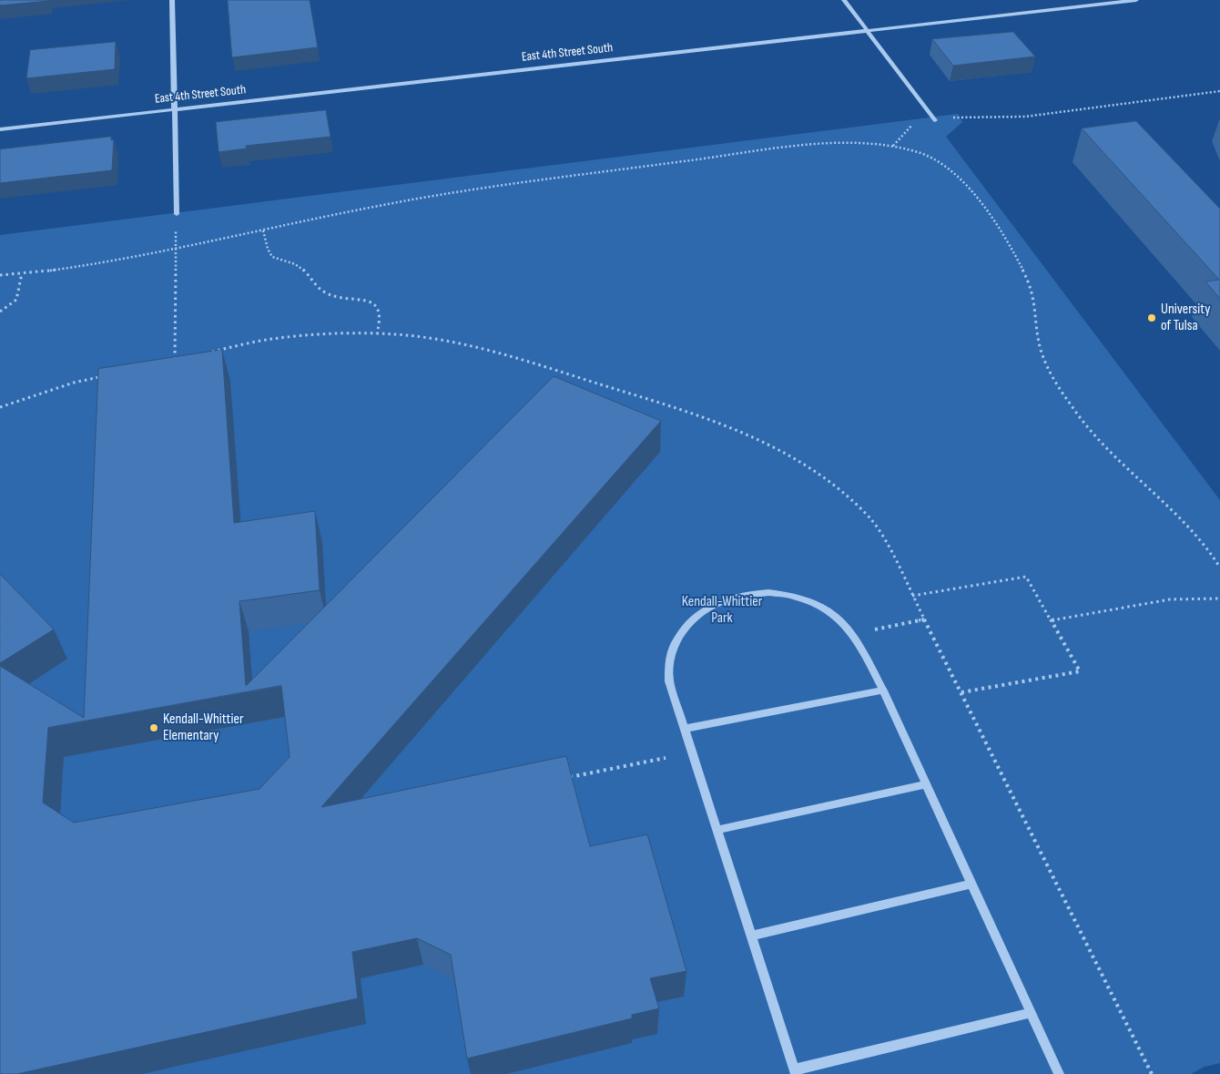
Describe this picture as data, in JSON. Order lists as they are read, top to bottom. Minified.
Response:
{"streets":{"street":["East 4th Street South"]},"parks":["Kendall-Whittier Park"],"places":["University of Tulsa","Kendall-Whittier Elementary"]}
